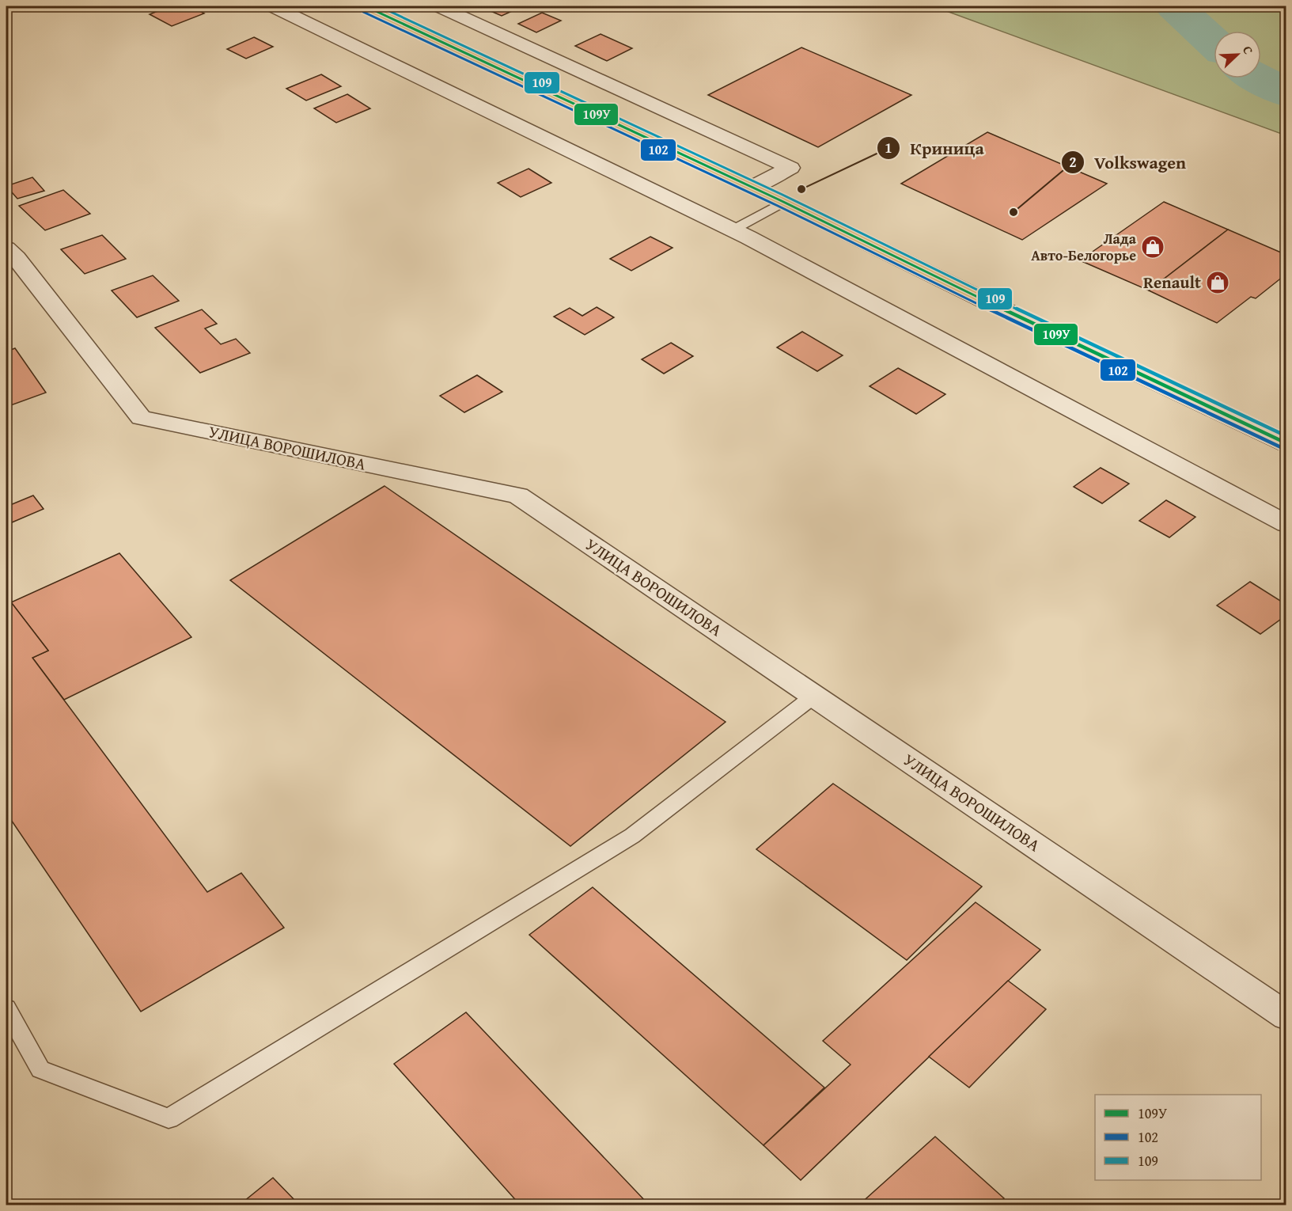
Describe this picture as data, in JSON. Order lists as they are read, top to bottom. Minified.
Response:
{"streets":{"street":["УЛИЦА ВОРОШИЛОВА"]},"places":{"other":["Криница","Volkswagen"],"shop":["Лада Авто-Белогорье","Renault"]},"lines":["transit line 109У","transit line 109","transit line 102"],"legend":["109У","102","109"],"north":"top right"}
